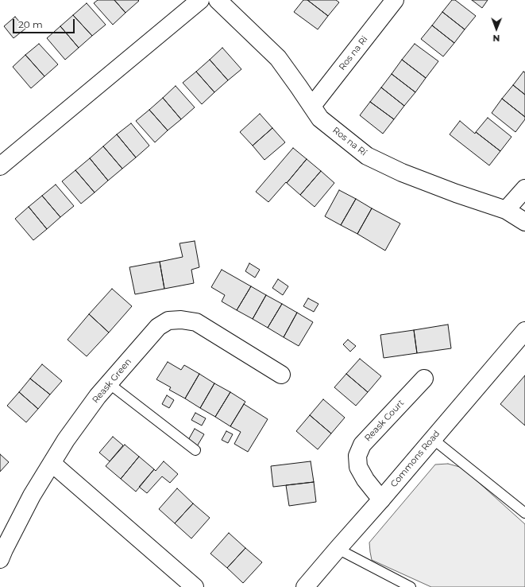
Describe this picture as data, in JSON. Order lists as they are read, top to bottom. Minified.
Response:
{"streets":{"street":["Ros na Ri","Ros na Rí","Reask Green","Reask Court","Commons Road"]},"crossings":[["Ros na Ri","Ros na Rí"],["Reask Court","Commons Road"]],"scale_bar":"20 m","north":"bottom"}
